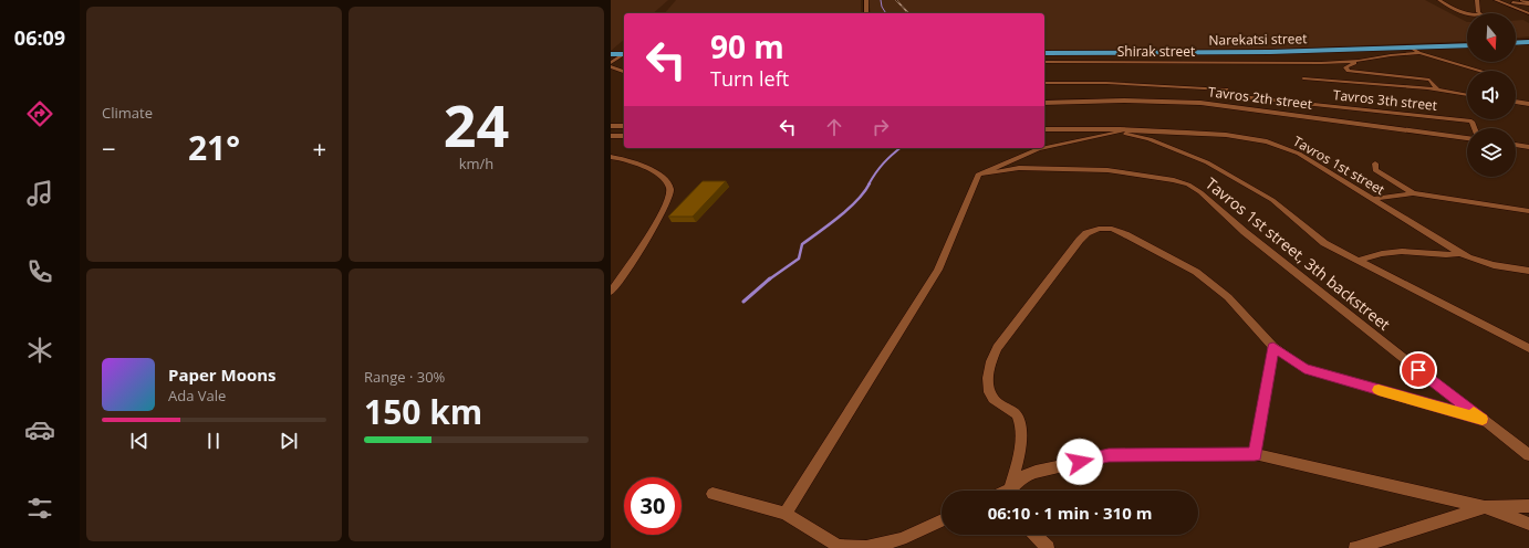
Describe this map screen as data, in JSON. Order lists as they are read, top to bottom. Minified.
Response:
{"streets":{"highway":["Narekatsi street"],"street":["Shirak street","Tavros 2th street","Tavros 3th street","Tavros 1st street","Tavros 1st street, 3th backstreet"]},"north":"bottom","page":{"tabs":"06:09","tile":["Climate",["24","km/h"],["Range · 30%","150 km"]],"turn":["90 m","Turn left"],"heat":["−","21°","+"],"song":["Paper Moons","Ada Vale"],"limit":"30","trip":"06:10 · 1 min · 310 m"}}
